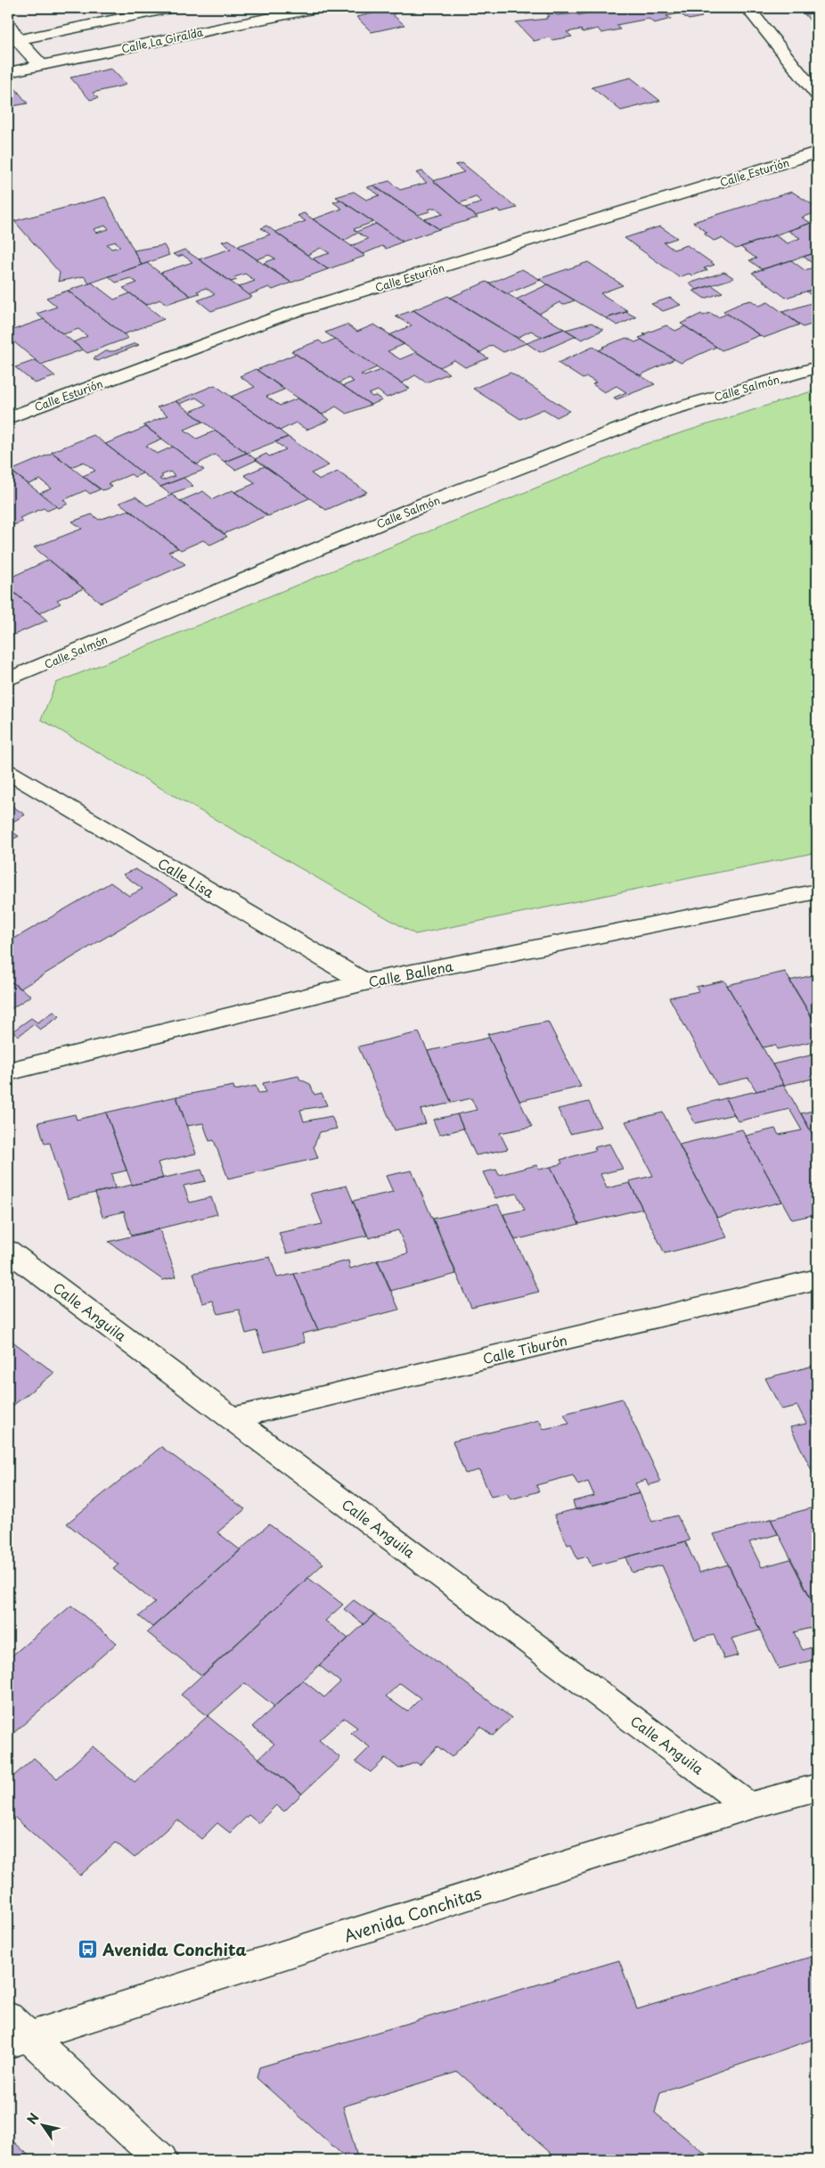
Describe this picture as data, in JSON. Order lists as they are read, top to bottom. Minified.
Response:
{"streets":{"street":["Calle La Giralda","Calle Esturión","Calle Salmón","Calle Lisa","Calle Ballena","Calle Anguila","Calle Tiburón","Avenida Conchitas"]},"crossings":[["Calle Lisa","Calle Ballena"],["Calle Anguila","Calle Tiburón"],["Calle Anguila","Avenida Conchitas"]],"places":{"bus stop":["Avenida Conchita"]},"north":"top left"}
